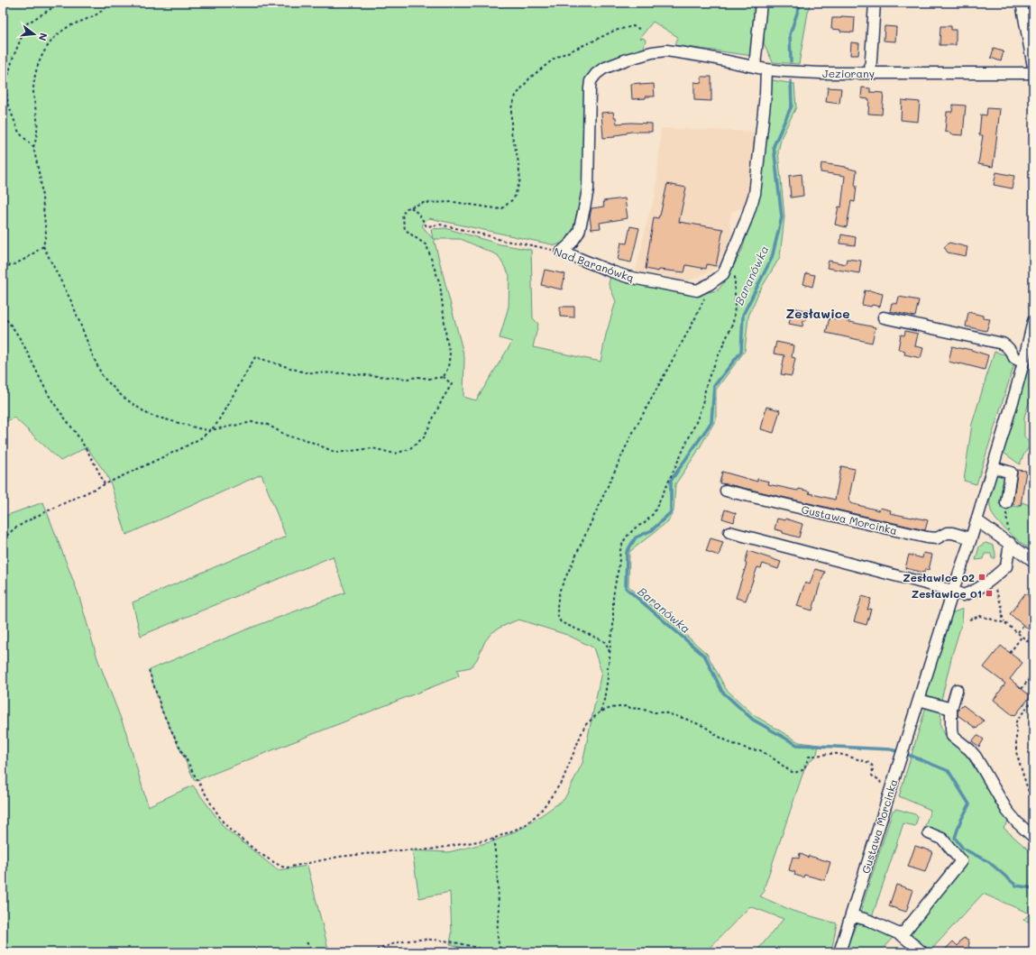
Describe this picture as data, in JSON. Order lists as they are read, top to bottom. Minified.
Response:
{"streets":{"street":["Jeziorany","Nad Baranówką","Gustawa Morcinka"]},"crossings":[["Jeziorany","Nad Baranówką"]],"districts":["Zesławice"],"water":["Baranówka"],"places":{"transit":["Zesławice 02","Zesławice 01"]},"north":"right"}
